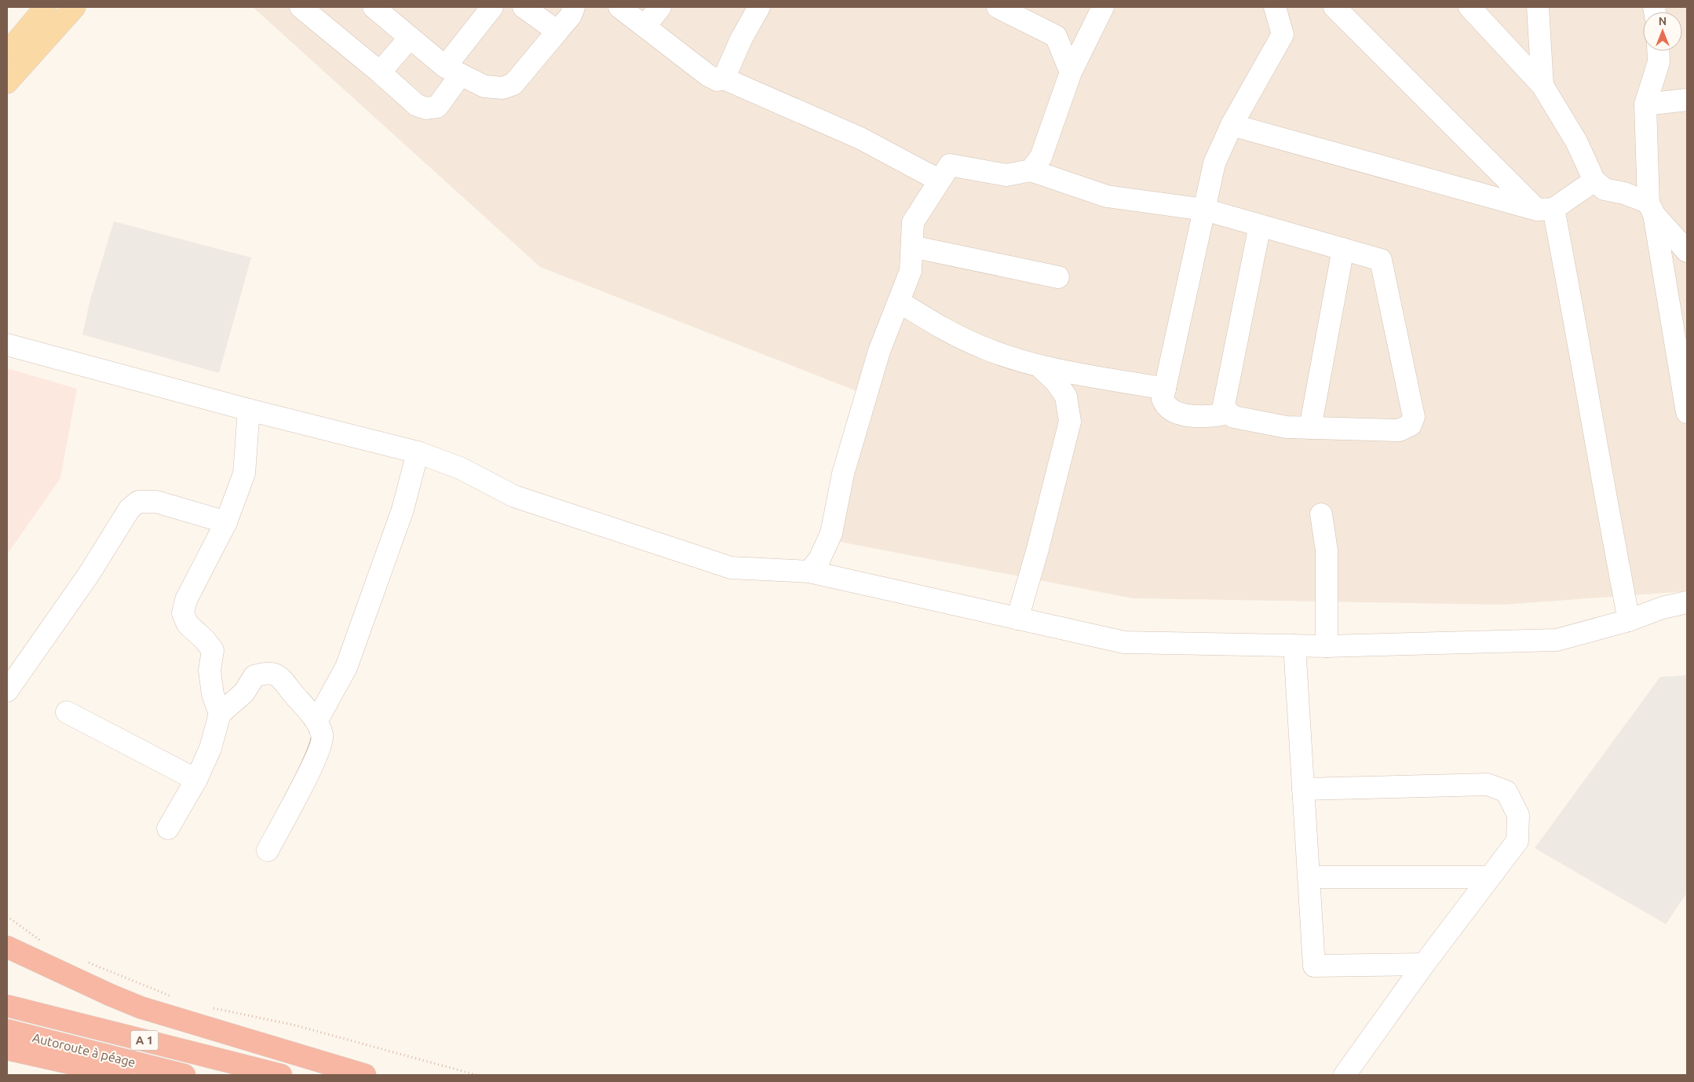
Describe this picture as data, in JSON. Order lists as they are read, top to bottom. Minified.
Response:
{"streets":{"highway":["A 1","Autoroute à péage"]},"north":"top"}
